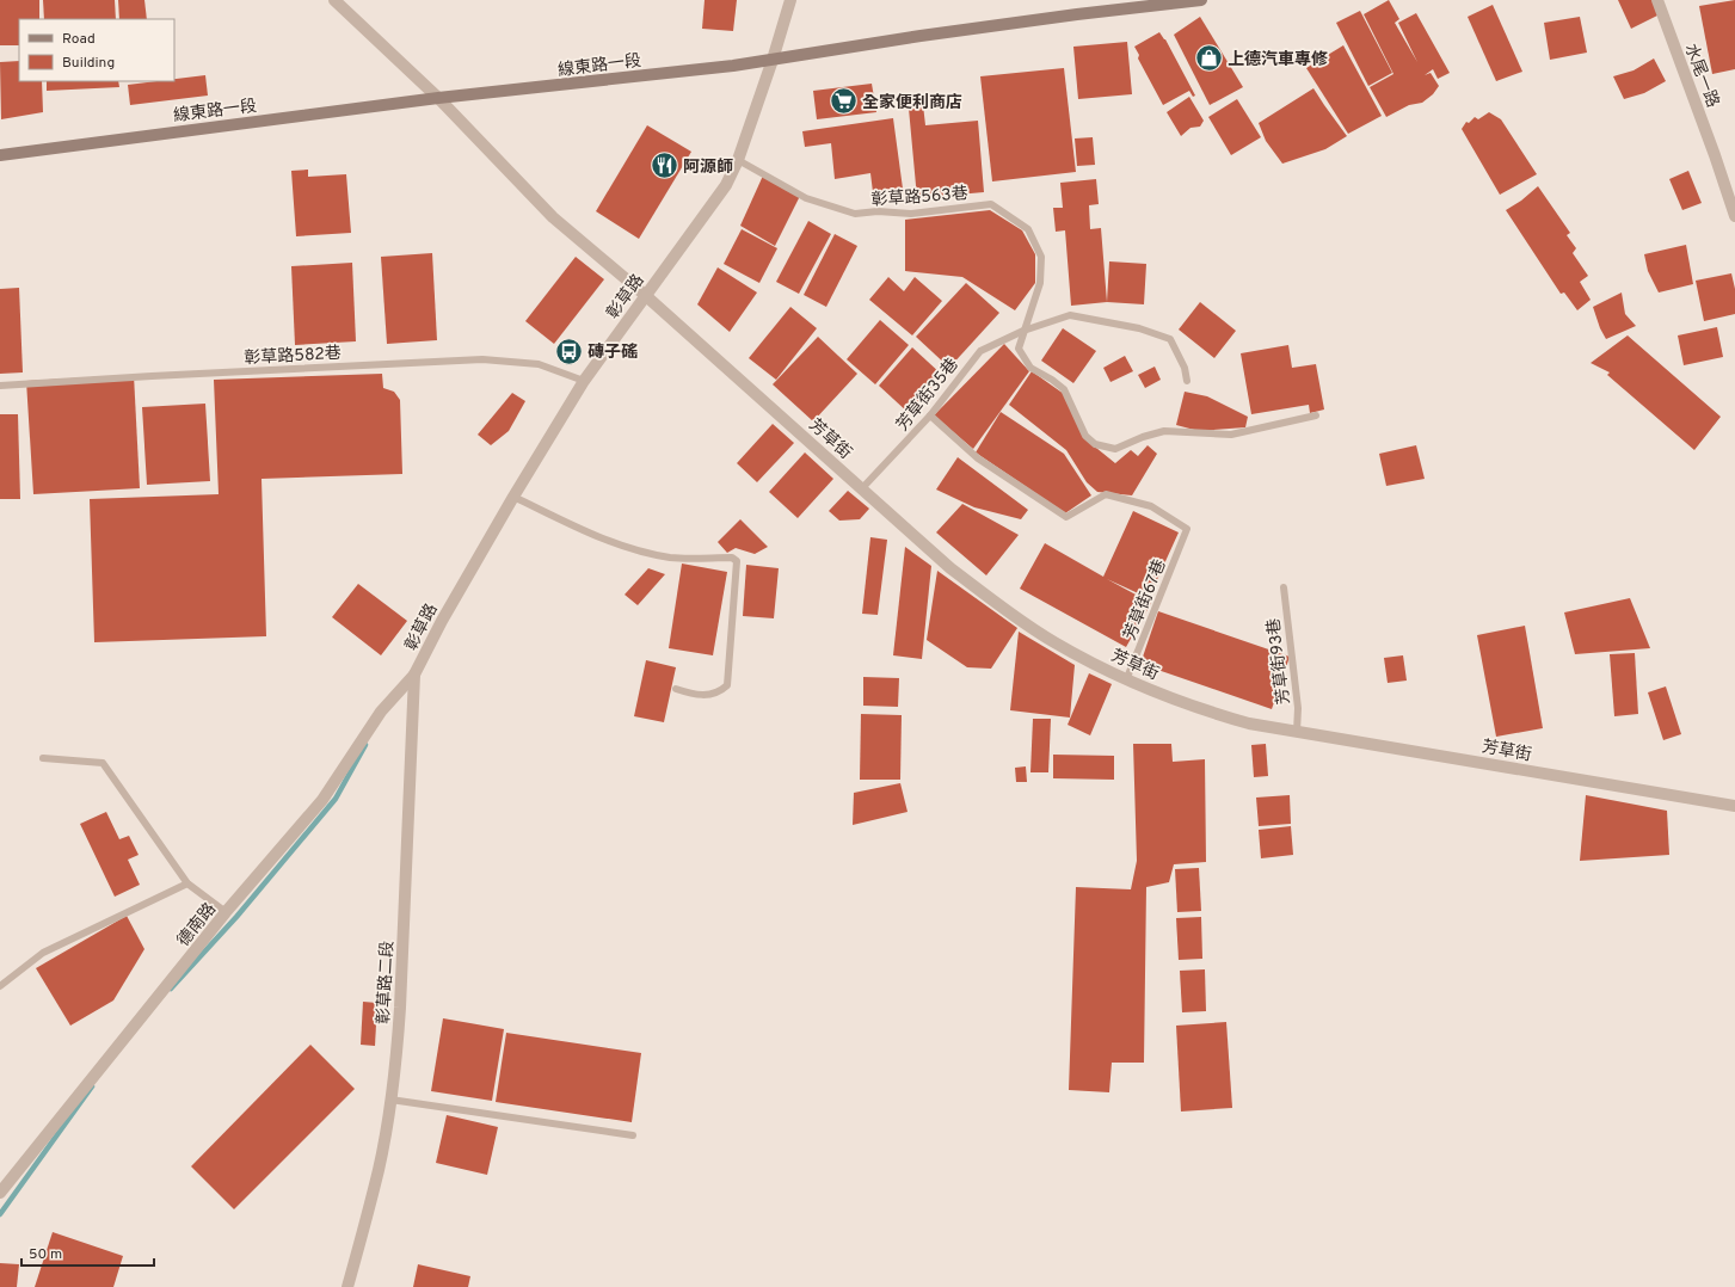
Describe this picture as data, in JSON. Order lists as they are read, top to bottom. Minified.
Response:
{"streets":{"main road":["線東路一段"],"street":["水尾一路","彰草路","芳草街","德南路","彰草路二段"],"lane":["彰草路563巷","彰草路582巷","芳草街35巷","芳草街67巷","芳草街93巷"]},"crossings":[["線東路一段","彰草路"],["線東路一段","芳草街"],["彰草路563巷","彰草路"],["彰草路563巷","芳草街35巷"],["彰草路","彰草路582巷"],["彰草路","芳草街"],["彰草路","德南路"],["彰草路","彰草路二段"],["芳草街35巷","芳草街"],["芳草街35巷","芳草街67巷"],["芳草街","芳草街67巷"],["芳草街","芳草街93巷"],["德南路","彰草路二段"]],"places":{"shop":["上德汽車專修"],"supermarket":["全家便利商店"],"restaurant":["阿源師"],"bus stop":["磚子磘"]},"legend":["Road","Building"],"scale_bar":"50 m"}
